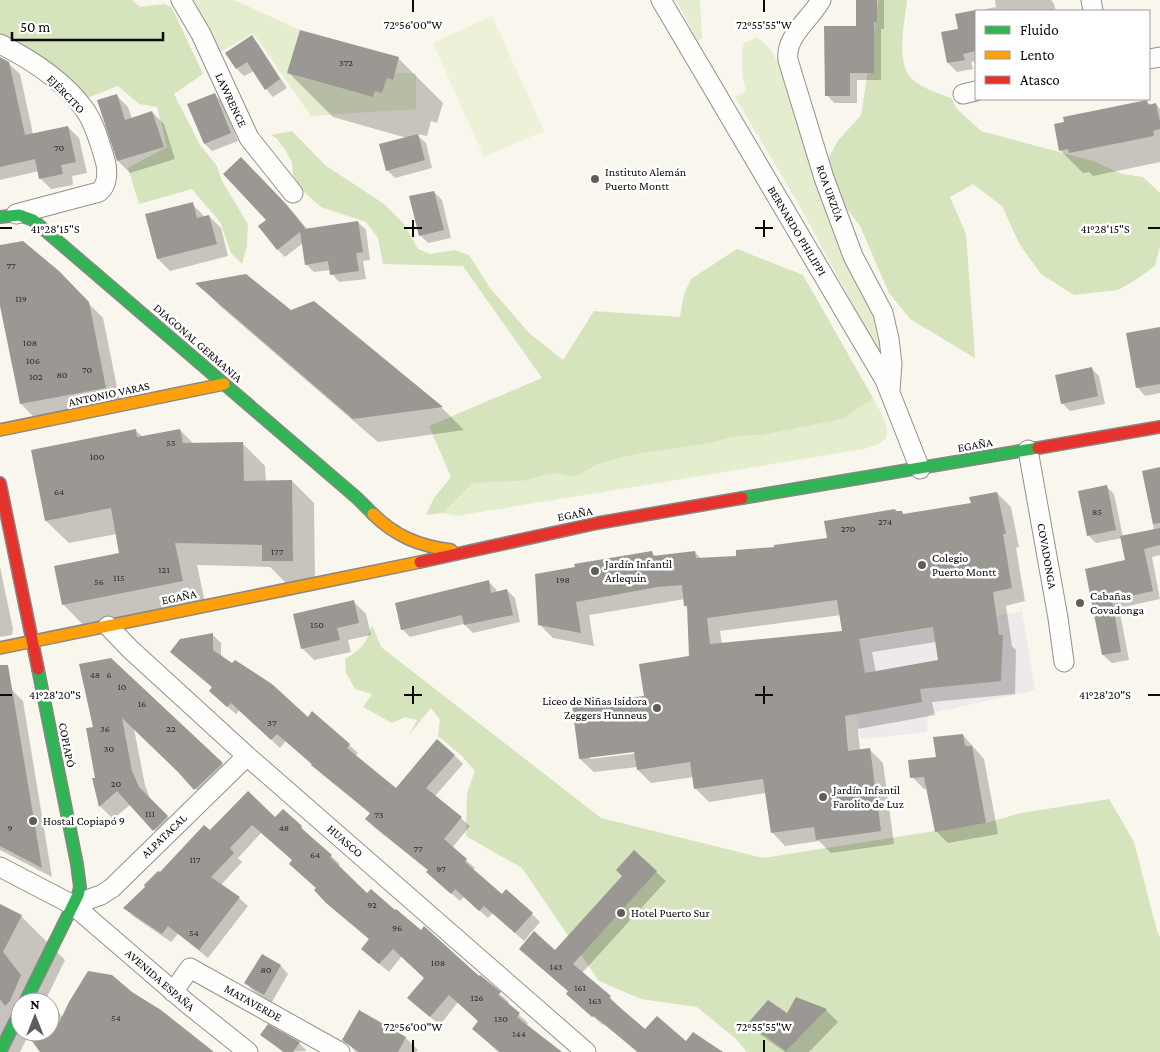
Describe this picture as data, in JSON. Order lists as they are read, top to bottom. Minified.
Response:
{"streets":{"main road":["DIAGONAL GERMANIA","ANTONIO VARAS","EGAÑA","COPIAPÓ"],"street":["EJÉRCITO","LAWRENCE","ROA URZÚA","BERNARDO PHILIPPI","COVADONGA","ALPATACAL","HUASCO","AVENIDA ESPAÑA","MATAVERDE"]},"crossings":[["EJÉRCITO","DIAGONAL GERMANIA"],["ROA URZÚA","BERNARDO PHILIPPI"],["BERNARDO PHILIPPI","EGAÑA"],["DIAGONAL GERMANIA","ANTONIO VARAS"],["DIAGONAL GERMANIA","EGAÑA"],["EGAÑA","COVADONGA"],["EGAÑA","COPIAPÓ"],["EGAÑA","HUASCO"],["COPIAPÓ","ALPATACAL"],["COPIAPÓ","AVENIDA ESPAÑA"],["ALPATACAL","HUASCO"],["ALPATACAL","AVENIDA ESPAÑA"],["AVENIDA ESPAÑA","MATAVERDE"]],"places":["Instituto Alemán Puerto Montt","Colegio Puerto Montt","Jardín Infantil Arlequin","Cabañas Covadonga","Liceo de Niñas Isidora Zeggers Hunneus","Jardín Infantil Farolito de Luz","Hostal Copiapó 9","Hotel Puerto Sur"],"house_numbers":["372","70","77","119","108","106","70","80","102","55","100","64","85","274","270","177","121","115","198","56","150","48","6","10","16","37","36","22","30","20","111","73","9","48","77","64","117","97","92","96","54","108","143","80","161","126","163","54","130","144"],"legend":["Fluido","Lento","Atasco"],"scale_bar":"50 m","north":"top","coordinates":["72°56'00\"W","72°55'55\"W","41°28'15\"S","41°28'20\"S"]}
